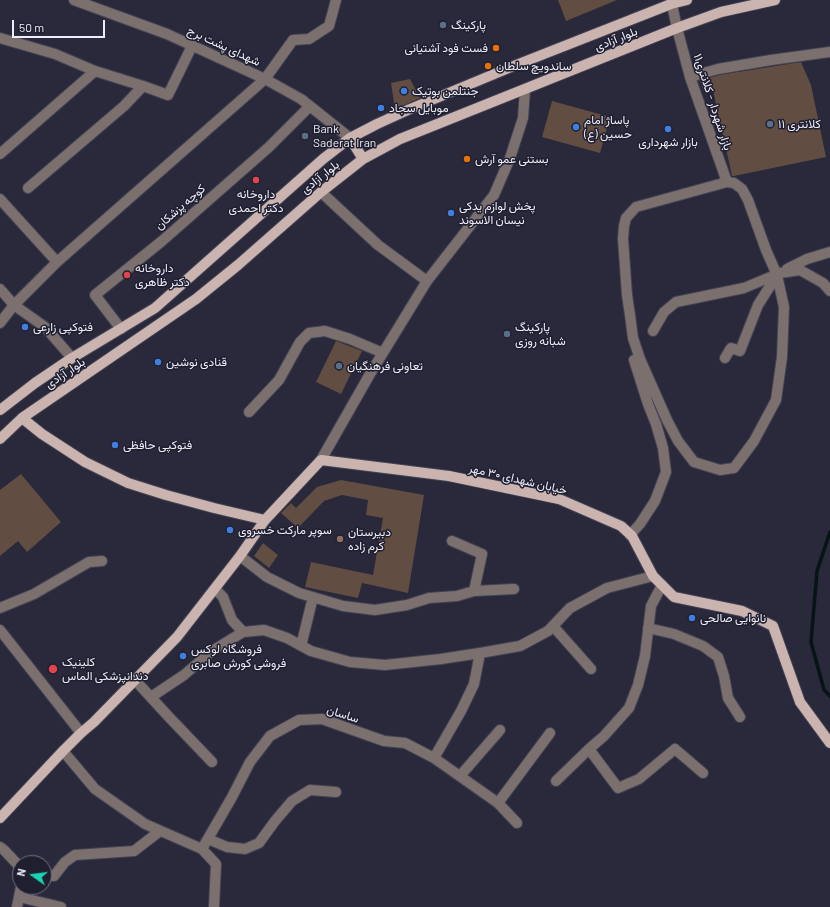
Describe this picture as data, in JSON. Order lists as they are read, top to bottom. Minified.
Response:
{"streets":{"main road":["بلوار آزادی","خیابان شهدای ۳۰ مهر"],"street":["شهدای پشت برج","بازار شهردار - کلانتری۱۱","کوچه پزشکان","ساسان"]},"crossings":[["بلوار آزادی","شهدای پشت برج"],["بلوار آزادی","بازار شهردار - کلانتری۱۱"],["بلوار آزادی","کوچه پزشکان"],["شهدای پشت برج","کوچه پزشکان"]],"places":["پارکینگ","فست فود آشتیانی","ساندویچ سلطان","جنتلمن بوتیک","موبایل سجاد","کلانتری ۱۱","پاساژ امام حسین (ع)","بازار شهرداری","Bank Saderat Iran","بستنی عمو آرش","داروخانه دکتر احمدی","پخش لوازم یدکی نیسان الاسوند","داروخانه دکتر ظاهری","فتوکپی زارعی","پارکینگ شبانه روزی","قنادی نوشین","تعاونی فرهنگیان","فتوکپی حافظی","سوپر مارکت خسروی","دبیرستان کرم زاده","نانوایی صالحی","فروشگاه لوکس فروشی کورش صابری","کلینیک دندانپزشکی الماس"],"scale_bar":"50 m","north":"left"}
